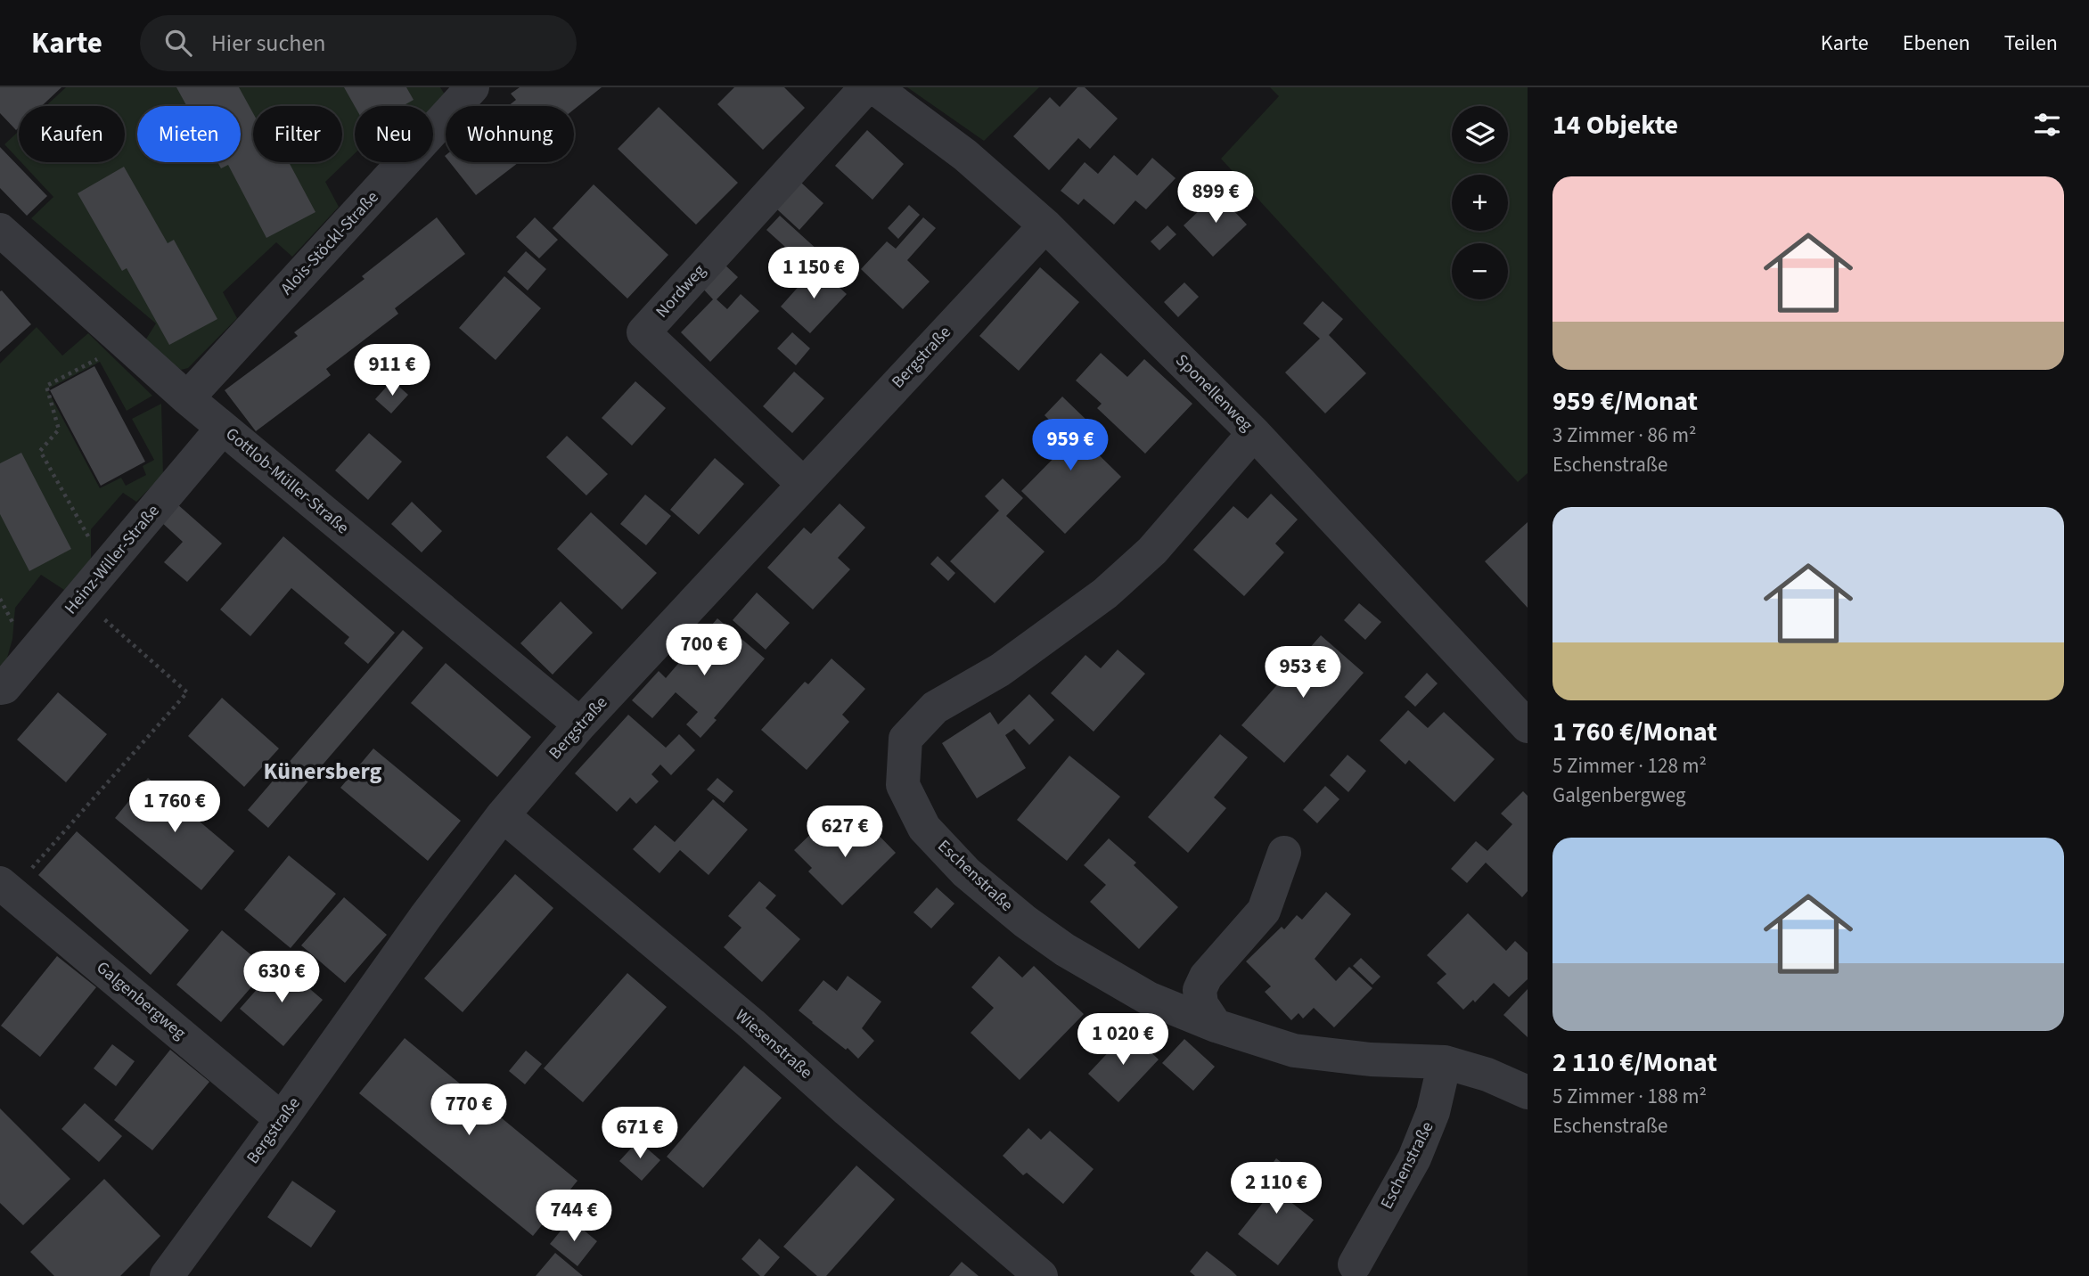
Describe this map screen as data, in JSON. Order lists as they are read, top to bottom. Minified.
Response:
{"streets":{"street":["Alois-Stöckl-Straße","Nordweg","Bergstraße","Sponellenweg","Gottlob-Müller-Straße","Heinz-Willer-Straße","Eschenstraße","Galgenbergweg","Wiesenstraße"]},"crossings":[["Alois-Stöckl-Straße","Gottlob-Müller-Straße"],["Nordweg","Bergstraße"],["Bergstraße","Sponellenweg"],["Bergstraße","Gottlob-Müller-Straße"],["Bergstraße","Galgenbergweg"],["Bergstraße","Wiesenstraße"],["Sponellenweg","Eschenstraße"],["Gottlob-Müller-Straße","Heinz-Willer-Straße"]],"districts":["Künersberg"],"page":{"header":"Karte","search":"Hier suchen","nav":["Karte","Ebenen","Teilen"],"heading":"14 Objekte","map_buttons":["+","−"],"chip":["Kaufen","Mieten","Filter","Neu","Wohnung"],"list":[{"name":"959 €/Monat","note":"3 Zimmer · 86 m² · Eschenstraße"},{"name":"1 760 €/Monat","note":"5 Zimmer · 128 m² · Galgenbergweg"},{"name":"2 110 €/Monat","note":"5 Zimmer · 188 m² · Eschenstraße"}],"price":["899 €","1 150 €","911 €","959 €","700 €","953 €","1 760 €","627 €","630 €","1 020 €","770 €","671 €","2 110 €","744 €"]}}
